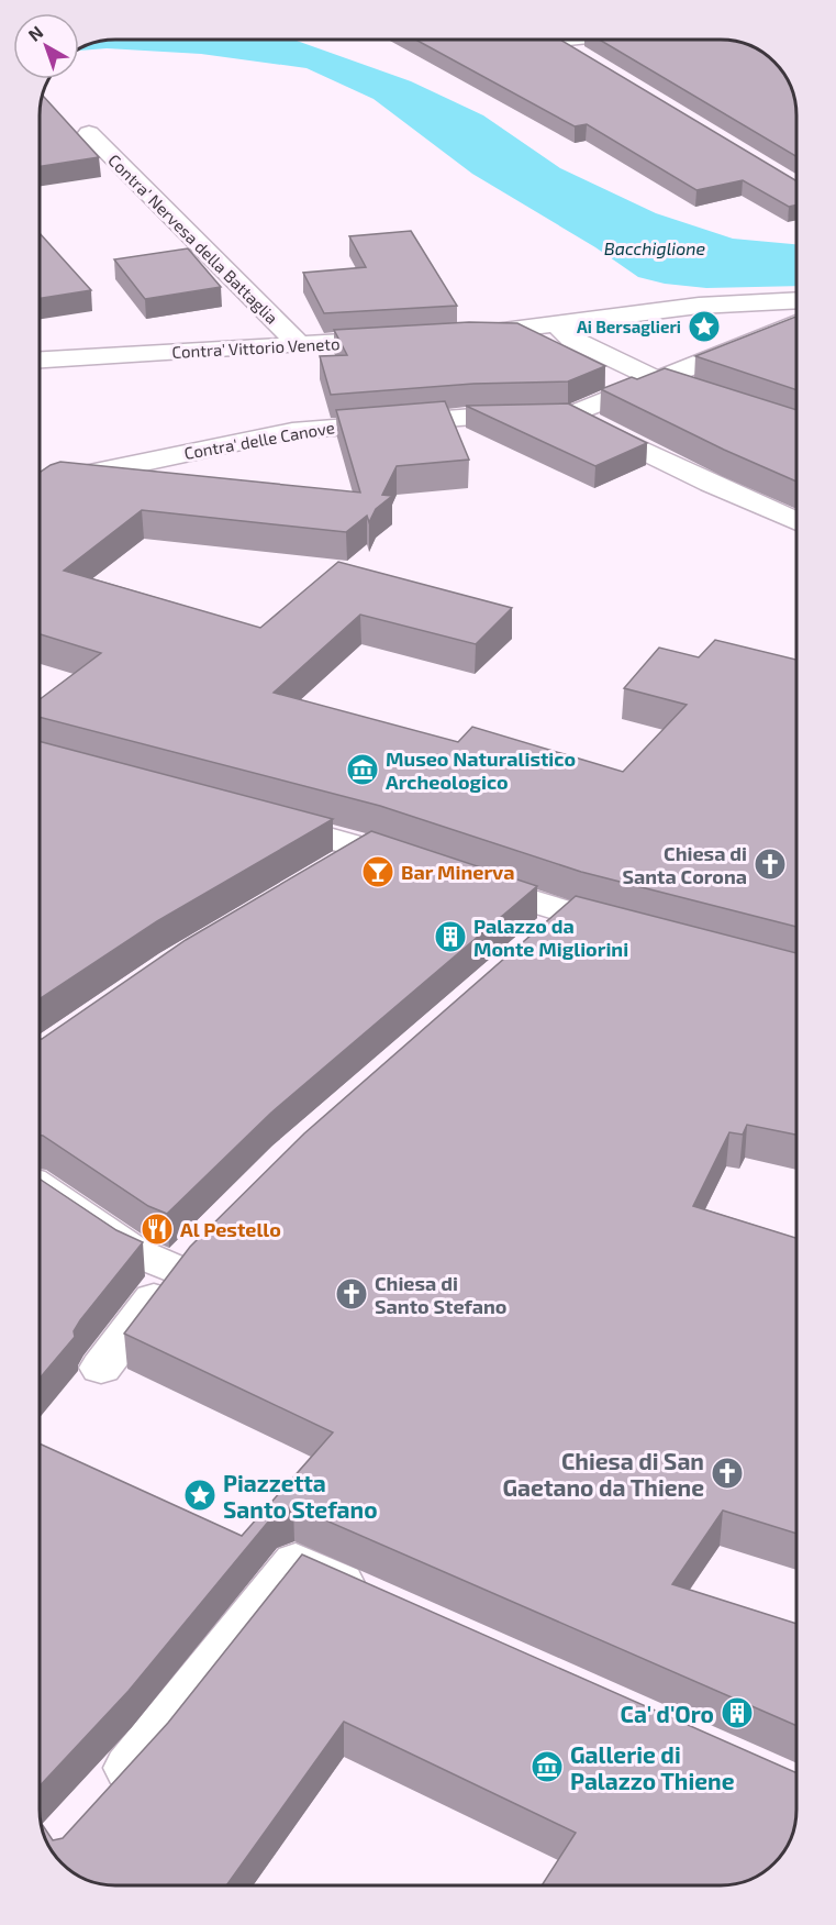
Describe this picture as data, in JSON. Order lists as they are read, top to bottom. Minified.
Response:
{"streets":{"street":["Contra' Nervesa della Battaglia","Contra' Vittorio Veneto","Contra' delle Canove"]},"crossings":[["Contra' Nervesa della Battaglia","Contra' Vittorio Veneto"]],"water":["Bacchiglione"],"places":{"place":["Ai Bersaglieri","Piazzetta Santo Stefano"],"museum":["Museo Naturalistico Archeologico","Gallerie di Palazzo Thiene"],"church":["Chiesa di Santa Corona","Chiesa di Santo Stefano","Chiesa di San Gaetano da Thiene"],"bar":["Bar Minerva"],"building":["Palazzo da Monte Migliorini","Ca' d'Oro"],"restaurant":["Al Pestello"]},"north":"top left"}
